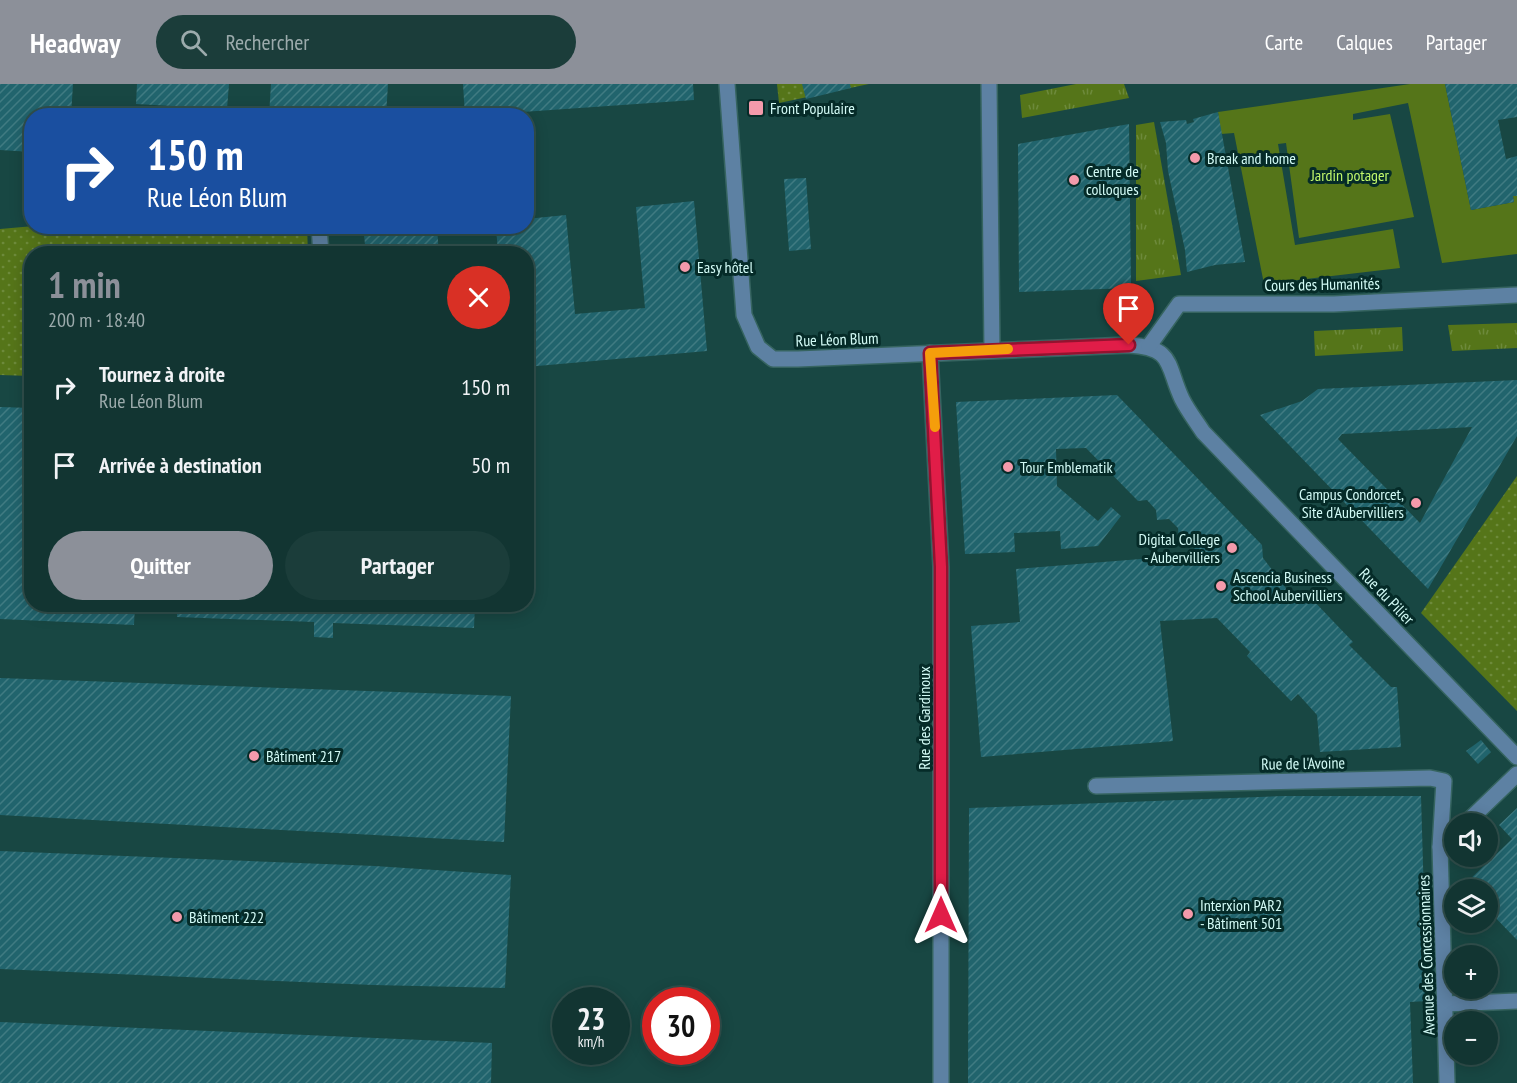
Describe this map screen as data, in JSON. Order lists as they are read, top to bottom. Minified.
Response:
{"streets":{"street":["Cours des Humanités","Rue Léon Blum","Rue du Pilier","Rue des Gardinoux","Rue de l'Avoine","Avenue des Concessionnaires"]},"crossings":[["Cours des Humanités","Rue Léon Blum"],["Cours des Humanités","Rue du Pilier"],["Rue Léon Blum","Rue du Pilier"],["Rue Léon Blum","Rue des Gardinoux"],["Rue de l'Avoine","Avenue des Concessionnaires"]],"parks":["Jardin potager"],"places":{"transit":["Front Populaire"],"other":["Break and home","Centre de colloques","Easy hôtel","Tour Emblematik","Campus Condorcet, Site d'Aubervilliers","Digital College - Aubervilliers","Ascencia Business School Aubervilliers","Bâtiment 217","Interxion PAR2 - Bâtiment 501","Bâtiment 222"]},"page":{"header":"Headway","search":"Rechercher","nav":["Carte","Calques","Partager"],"turn":["150 m","Rue Léon Blum"],"heading":["1 min","200 m · 18:40"],"list":[{"name":"Tournez à droite","note":"Rue Léon Blum","value":"150 m"},{"name":"Arrivée à destination","value":"50 m"}],"buttons":["Quitter","Partager"],"map_buttons":["+","−"],"speed":"23 km/h","limit":"30"}}
